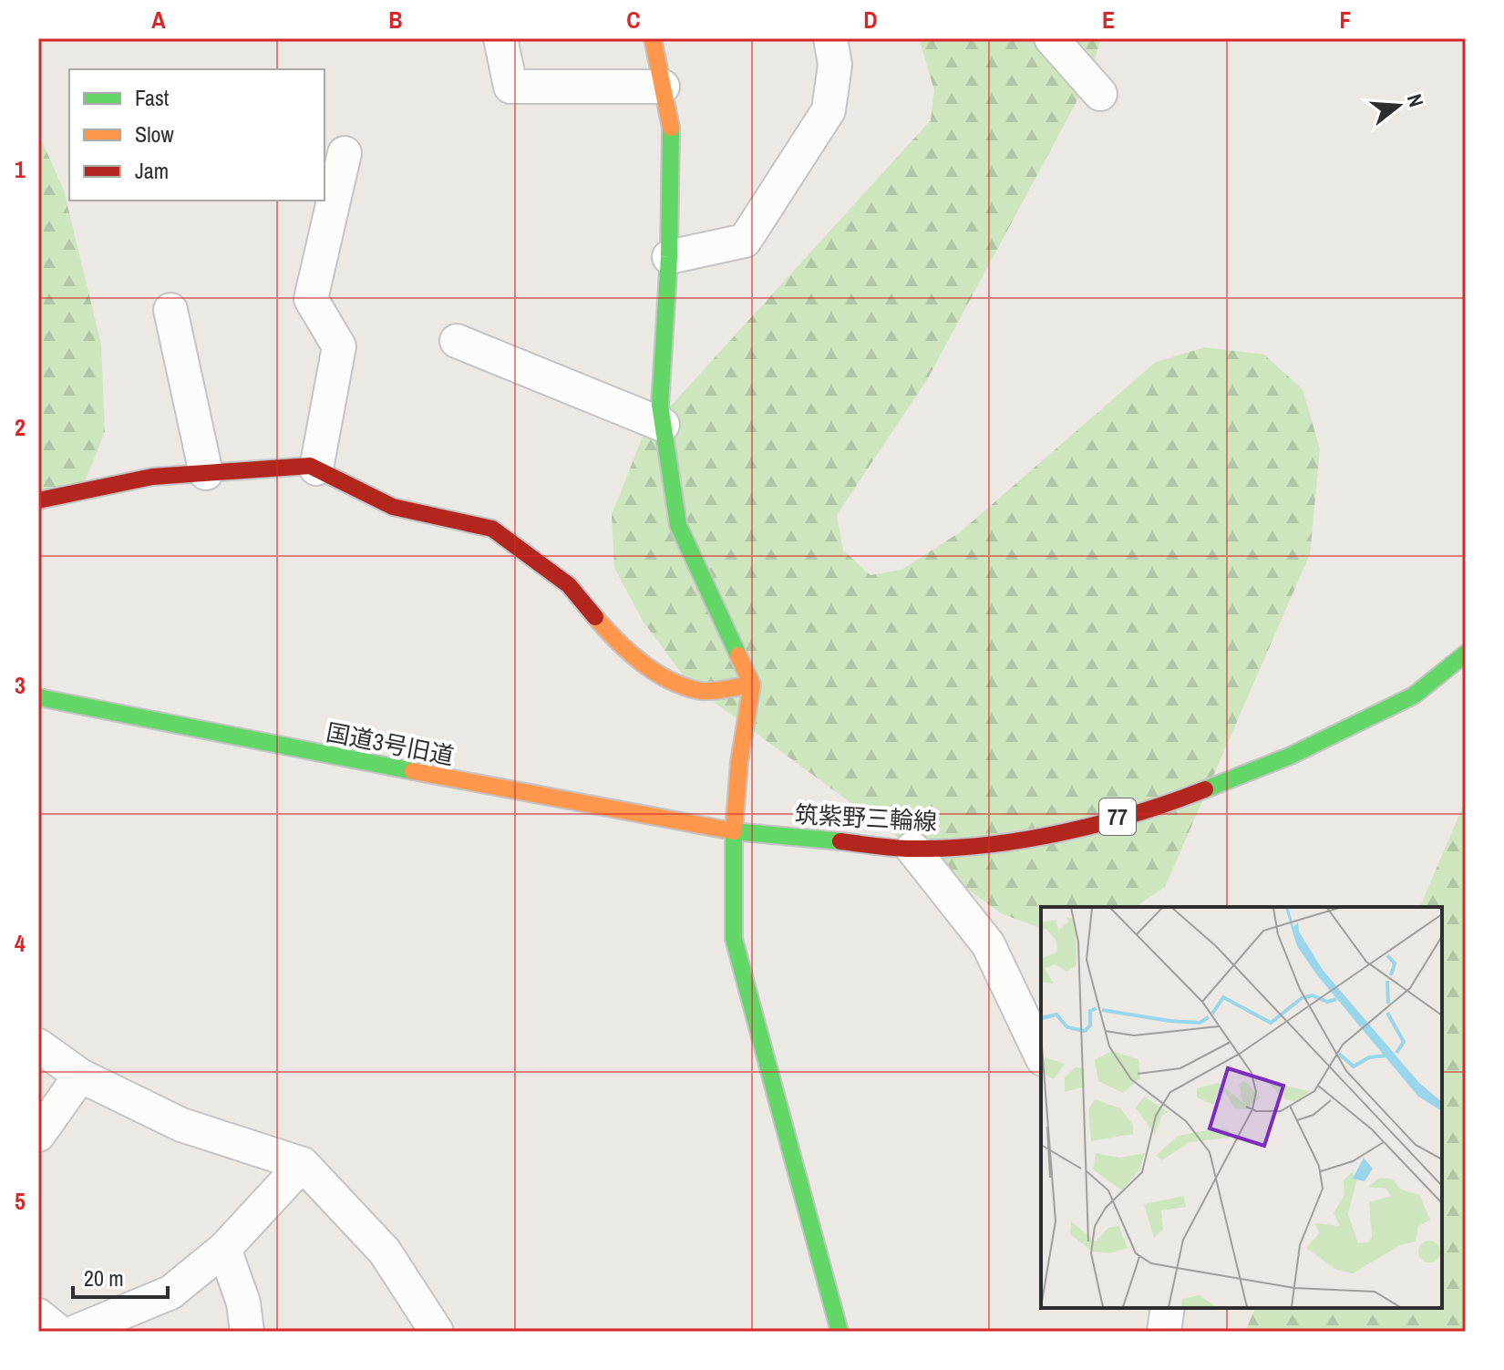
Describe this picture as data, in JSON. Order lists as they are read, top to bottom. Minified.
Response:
{"streets":{"street":["国道3号旧道","77","筑紫野三輪線"]},"crossings":[["国道3号旧道","筑紫野三輪線"]],"legend":["Fast","Slow","Jam"],"scale_bar":"20 m","north":"right","grid":{"columns":["A","B","C","D","E","F"],"rows":["1","2","3","4","5"]}}
